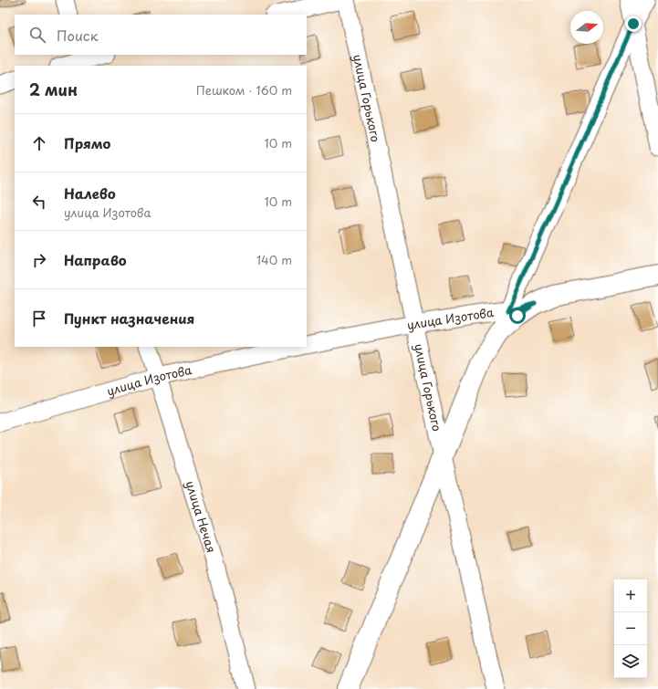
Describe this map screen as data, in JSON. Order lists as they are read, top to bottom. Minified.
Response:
{"streets":{"main road":["улица Изотова"],"street":["улица Горького","улица Нечая"]},"crossings":[["улица Горького","улица Изотова"],["улица Изотова","улица Нечая"]],"north":"right","page":{"search":"Поиск","heading":["2 мин","Пешком · 160 m"],"list":[["Прямо","10 m"],["Налево","улица Изотова","10 m"],["Направо","140 m"],"Пункт назначения"],"map_buttons":["+","−"]}}
